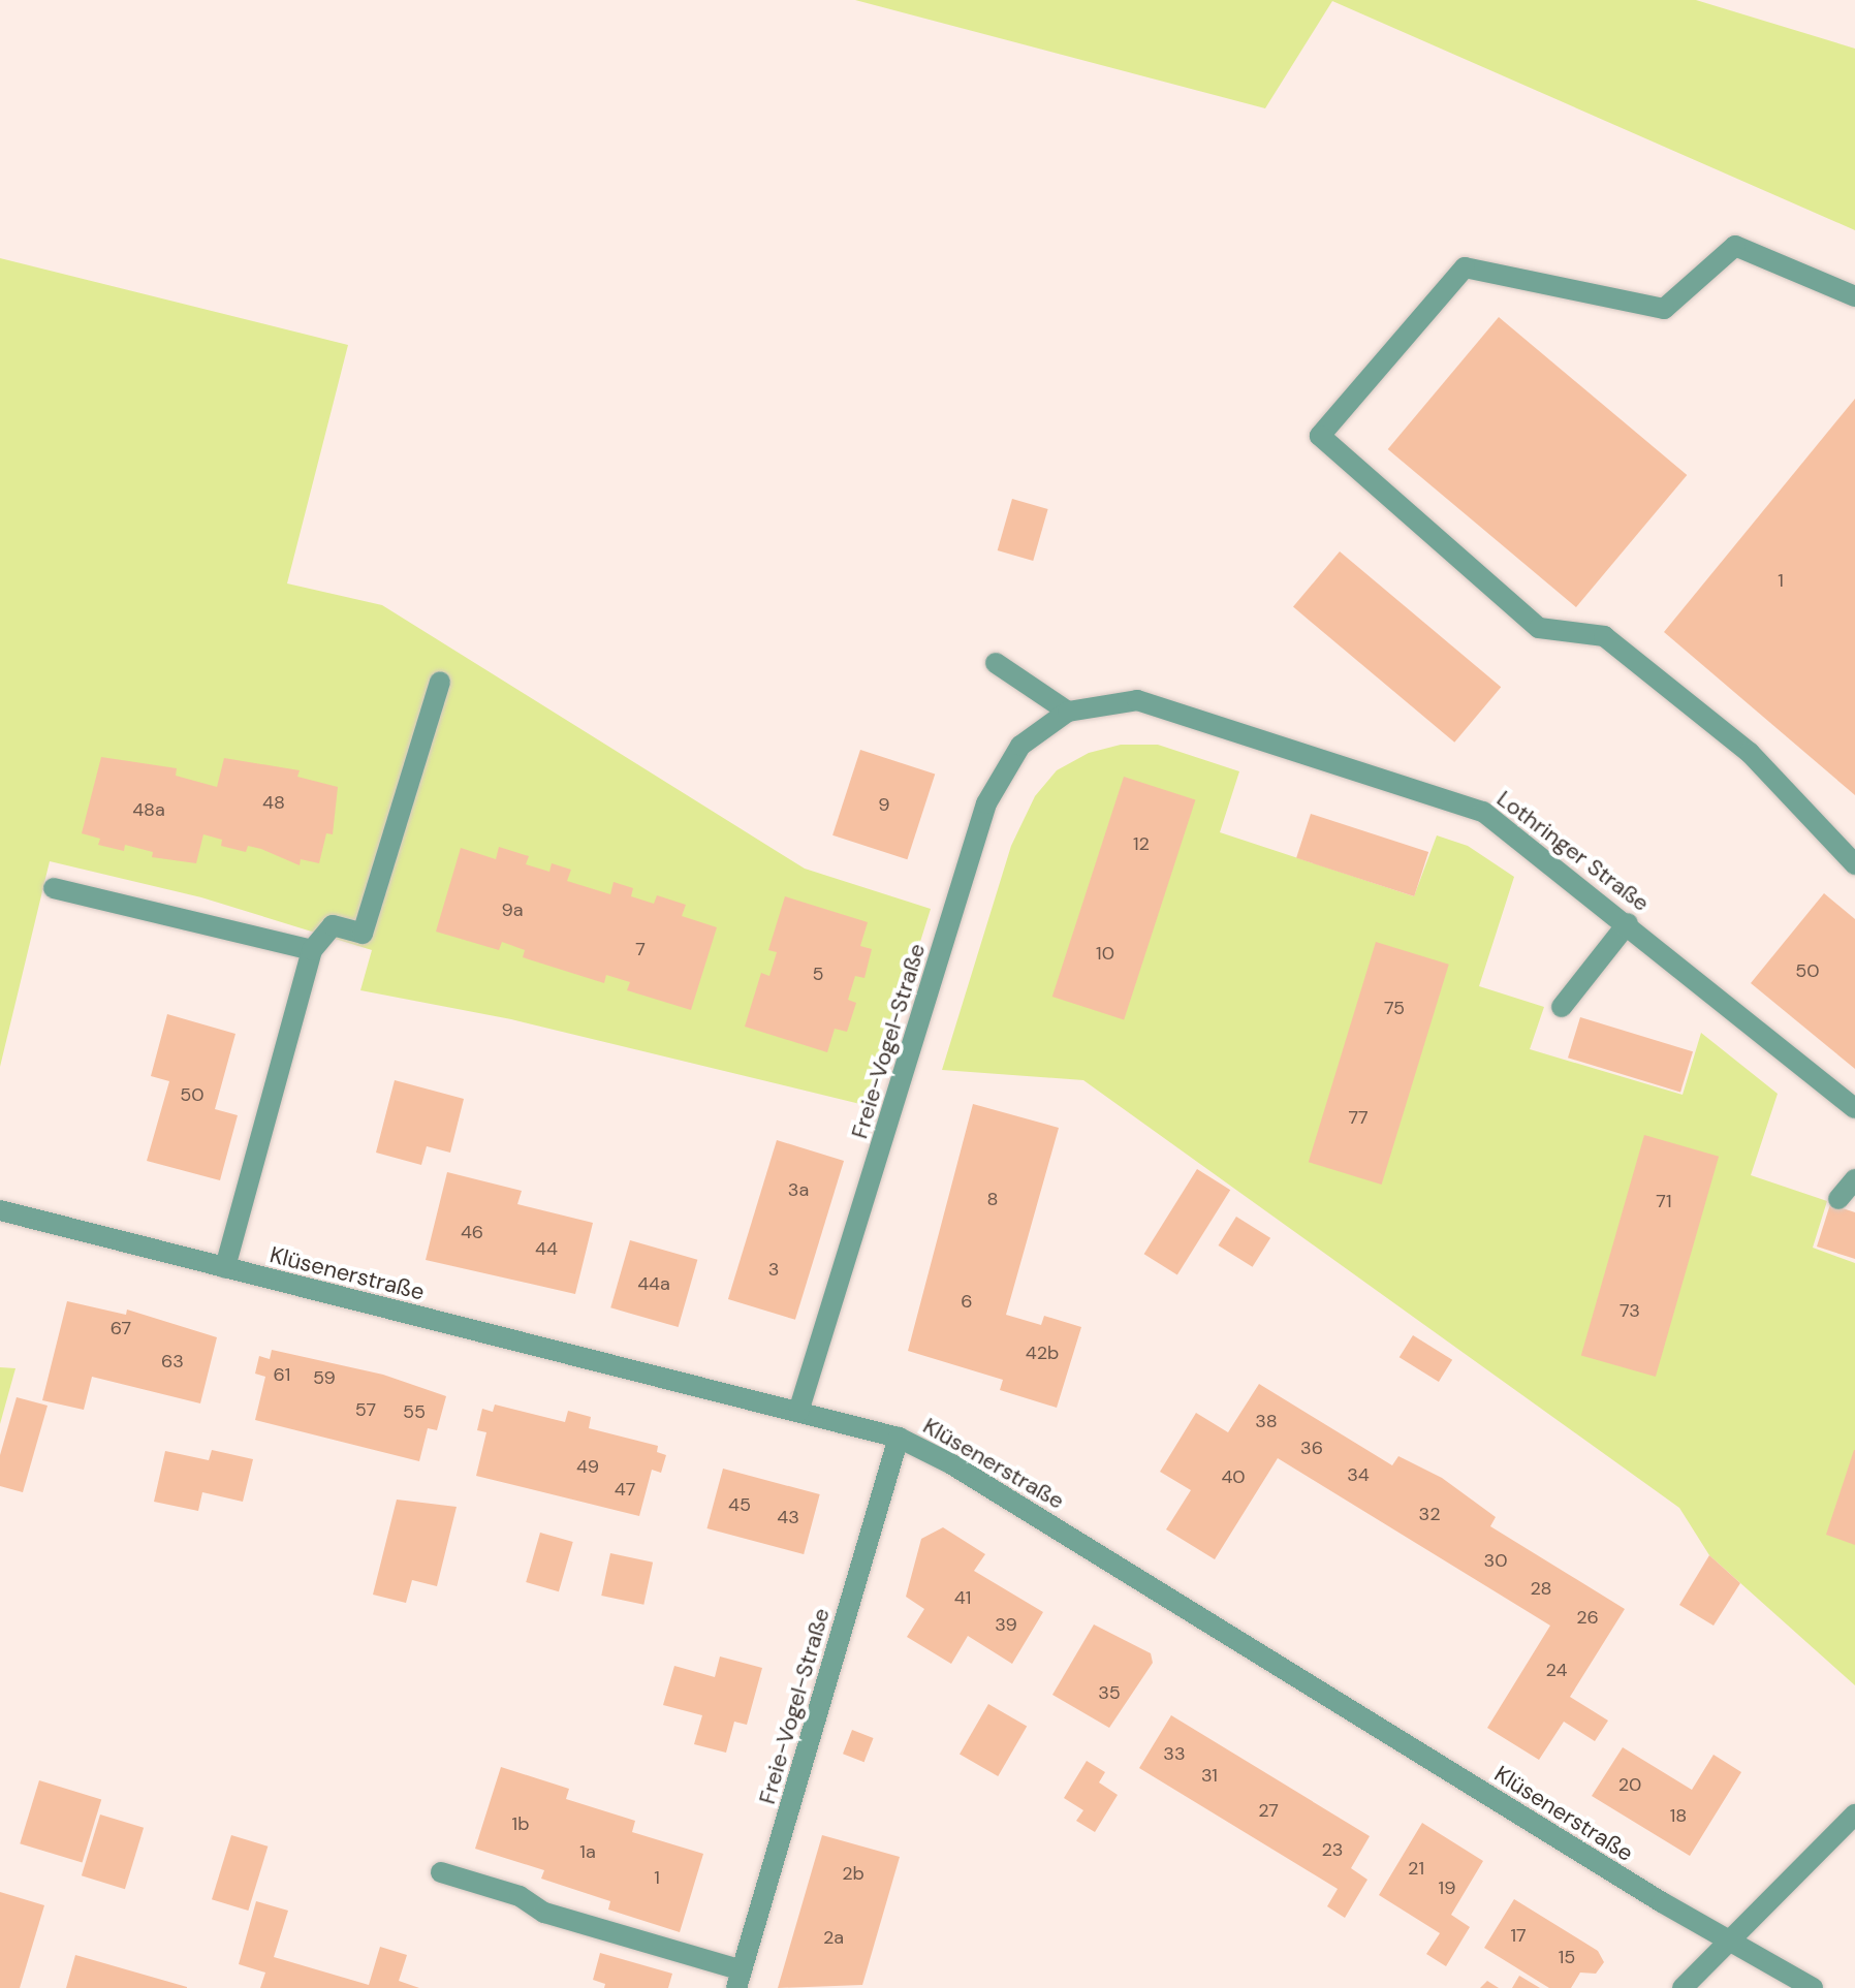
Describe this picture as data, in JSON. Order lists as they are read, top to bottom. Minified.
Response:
{"streets":{"street":["Lothringer Straße","Freie-Vogel-Straße","Klüsenerstraße"]},"crossings":[["Lothringer Straße","Freie-Vogel-Straße"],["Freie-Vogel-Straße","Klüsenerstraße"]],"house_numbers":["1","48","9","48a","12","9a","7","10","50","5","75","50","77","3a","8","71","46","44","3","44a","6","73","67","42b","63","61","59","57","55","38","36","49","34","40","47","45","32","43","30","28","41","26","39","24","35","33","31","20","27","18","1b","23","1a","21","2b","1","19","17","2a","15"]}
